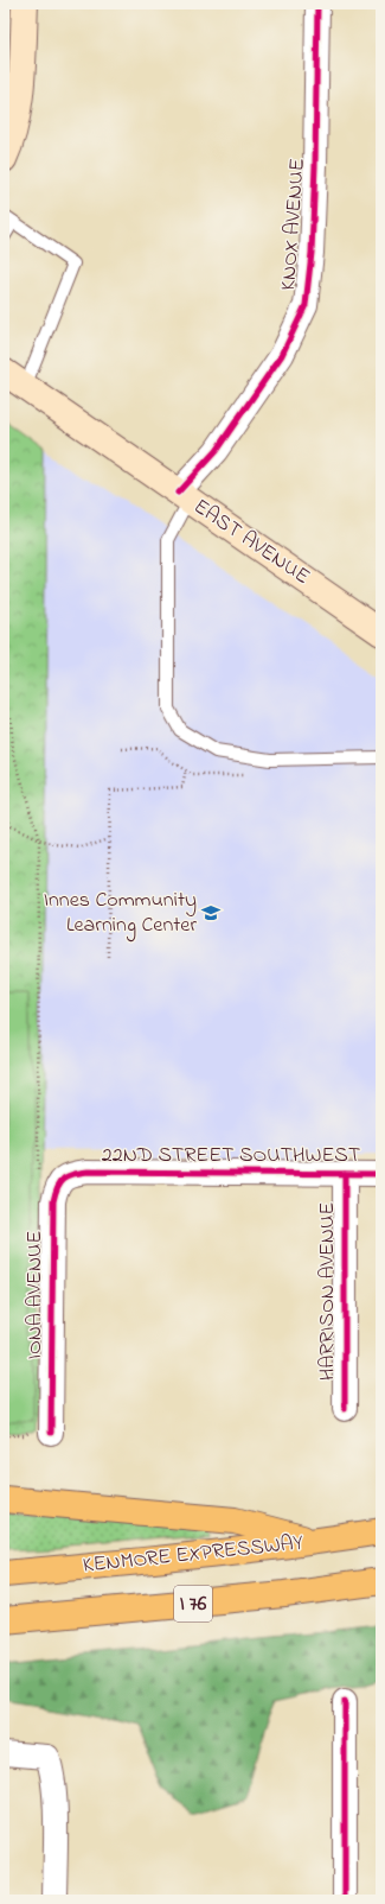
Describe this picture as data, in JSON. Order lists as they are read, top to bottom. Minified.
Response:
{"streets":{"highway":["KENMORE EXPRESSWAY","I 76"],"main road":["EAST AVENUE"],"street":["KNOX AVENUE","22ND STREET SOUTHWEST","HARRISON AVENUE","IONA AVENUE"]},"crossings":[["KNOX AVENUE","EAST AVENUE"],["22ND STREET SOUTHWEST","HARRISON AVENUE"],["22ND STREET SOUTHWEST","IONA AVENUE"]],"places":{"school or university":["Innes Community Learning Center"]}}
